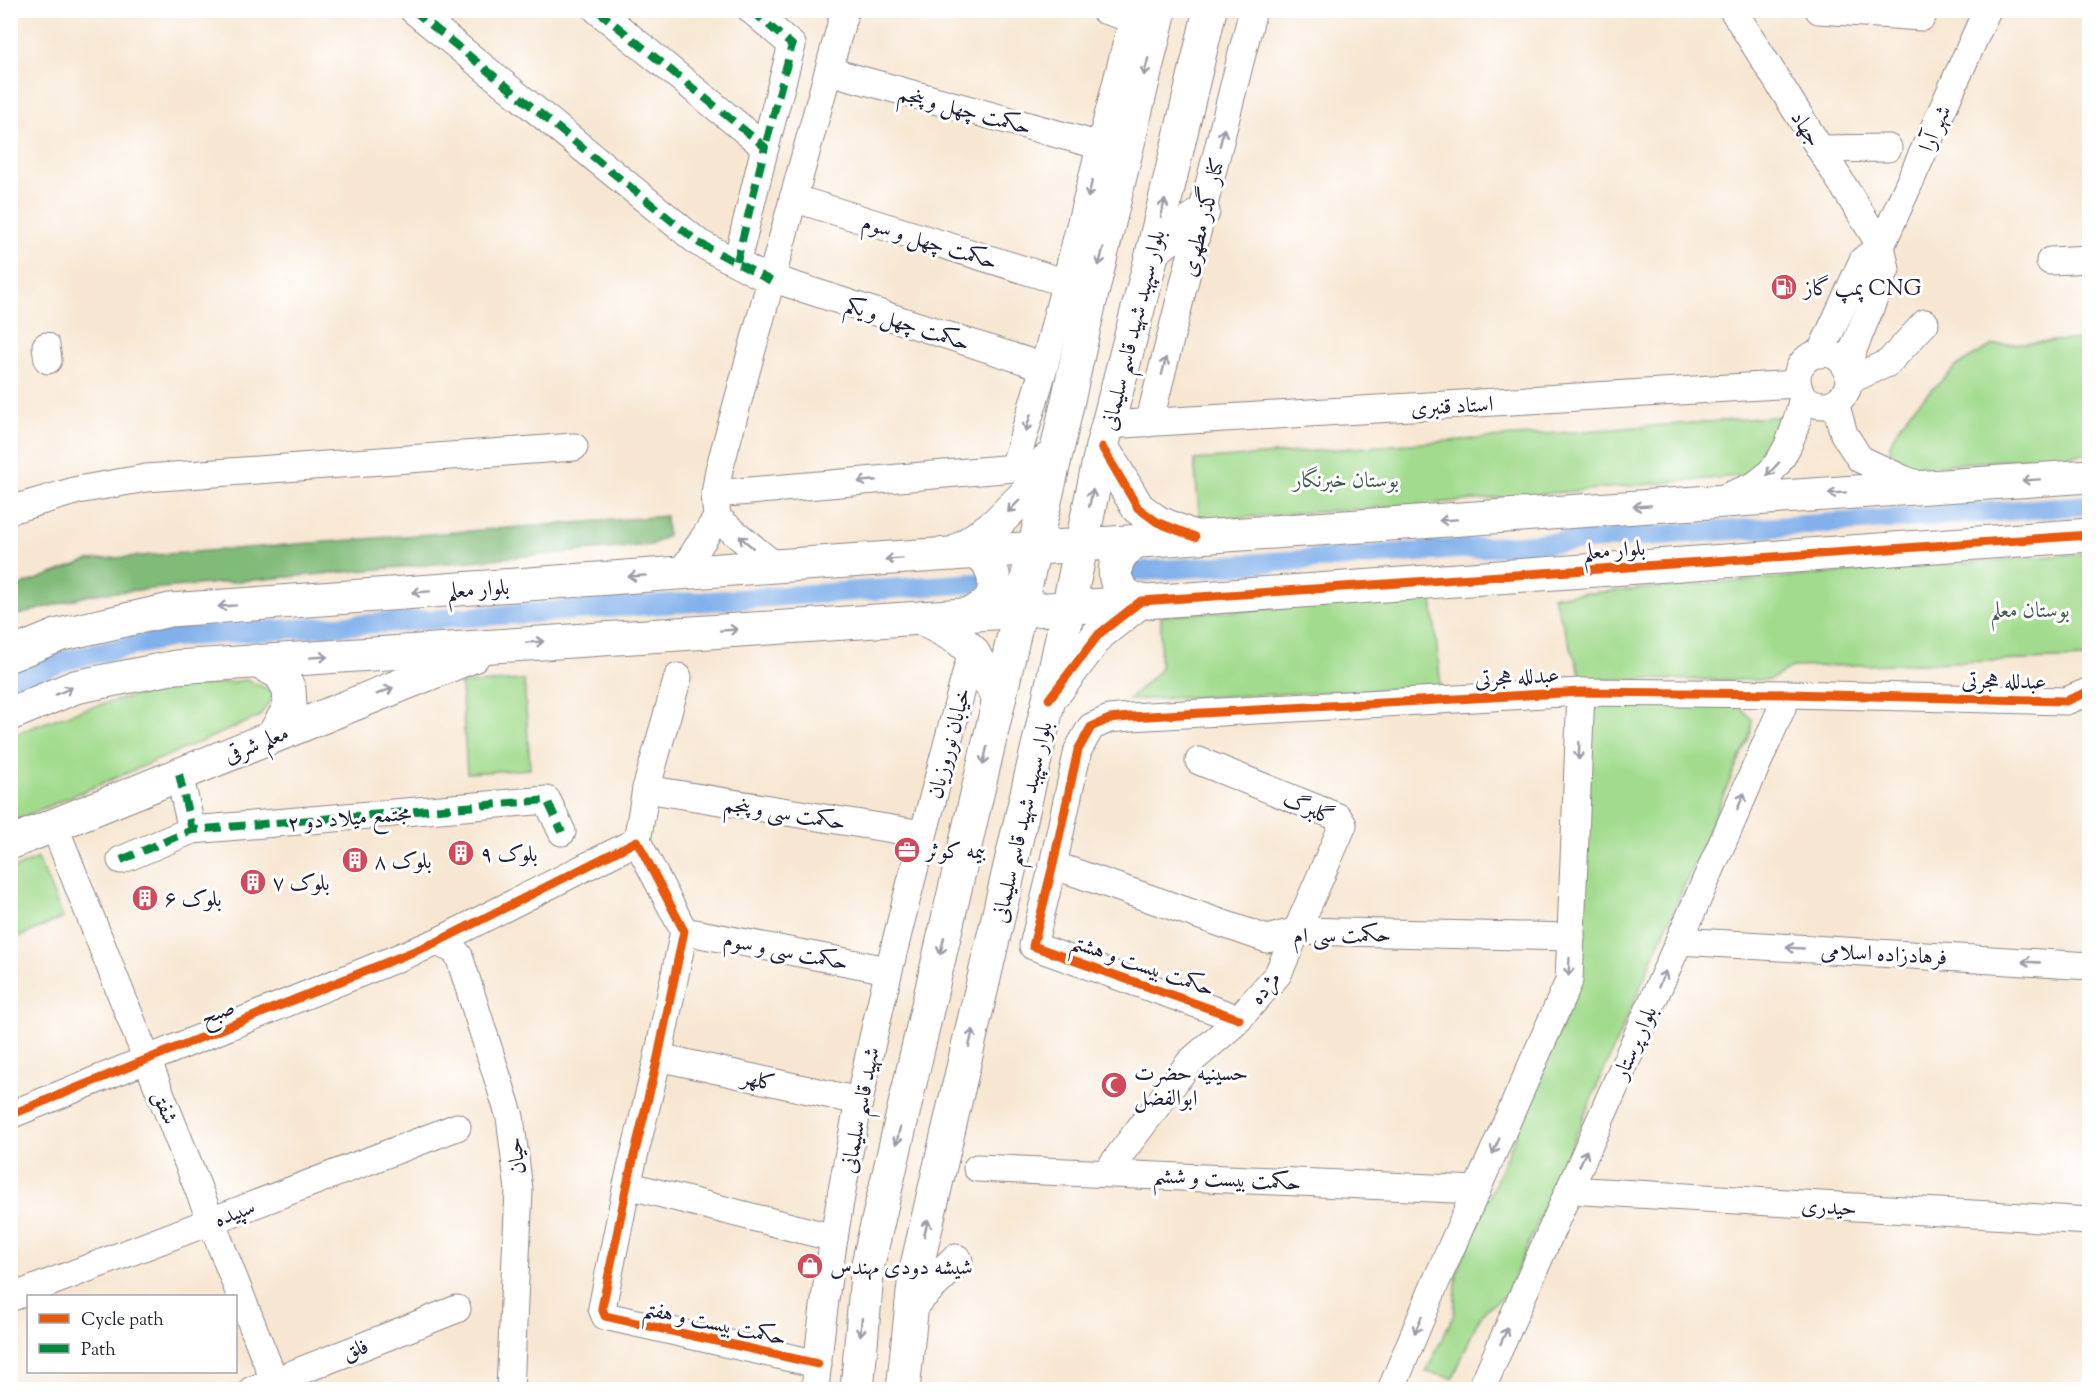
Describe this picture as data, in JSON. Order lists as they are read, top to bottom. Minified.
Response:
{"streets":{"main road":["بلوار سپهبد شهید قاسم سلیمانی","بلوار معلم","معلم شرقی"],"street":["حکمت چهل و پنجم","جهاد","شهر آرا","کنار گذر مطهری","حکمت چهل و سوم","حکمت چهل و یکم","استاد قنبری","عبدلله هجرتی","خیابان نوروزیان","گلبرگ","حکمت سی و پنجم","مجتمع میلاد دو ۲","حکمت سی ام","حکمت سی و سوم","فرهادزاده اسلامی","حکمت بیست و هشتم","مژده","صبح","بلوار پرستار","کلهر","شفق","شهید قاسم سلیمانی","حیان","حکمت بیست و ششم","حیدری","سپیده","حکمت بیست و هفتم","فلق"]},"crossings":[["جهاد","شهر آرا"],["شهر آرا","استاد قنبری"],["شهر آرا","بلوار معلم"],["کنار گذر مطهری","استاد قنبری"],["بلوار سپهبد شهید قاسم سلیمانی","استاد قنبری"],["بلوار سپهبد شهید قاسم سلیمانی","بلوار معلم"],["عبدلله هجرتی","حکمت سی ام"],["عبدلله هجرتی","حکمت بیست و هشتم"],["عبدلله هجرتی","بلوار پرستار"],["معلم شرقی","شفق"],["خیابان نوروزیان","حکمت سی و پنجم"],["خیابان نوروزیان","شهید قاسم سلیمانی"],["گلبرگ","حکمت سی ام"],["گلبرگ","مژده"],["حکمت سی و پنجم","شهید قاسم سلیمانی"],["حکمت سی ام","مژده"],["حکمت سی و سوم","شهید قاسم سلیمانی"],["فرهادزاده اسلامی","بلوار پرستار"],["حکمت بیست و هشتم","مژده"],["مژده","حکمت بیست و ششم"],["صبح","شفق"],["صبح","حیان"],["بلوار پرستار","حیدری"],["کلهر","شهید قاسم سلیمانی"],["شفق","سپیده"],["شفق","فلق"],["شهید قاسم سلیمانی","حکمت بیست و هفتم"]],"one_way":["فرهادزاده اسلامی"],"parks":["بوستان خبرنگار","بوستان معلم"],"places":{"fuel station":["پمپ گاز CNG"],"office":["بیمه کوثر"],"building":["بلوک ۹","بلوک ۸","بلوک ۷","بلوک ۶"],"mosque":["حسینیه حضرت ابوالفضل"],"shop":["شیشه دودی مهندس"]},"legend":["Cycle path","Path"]}
